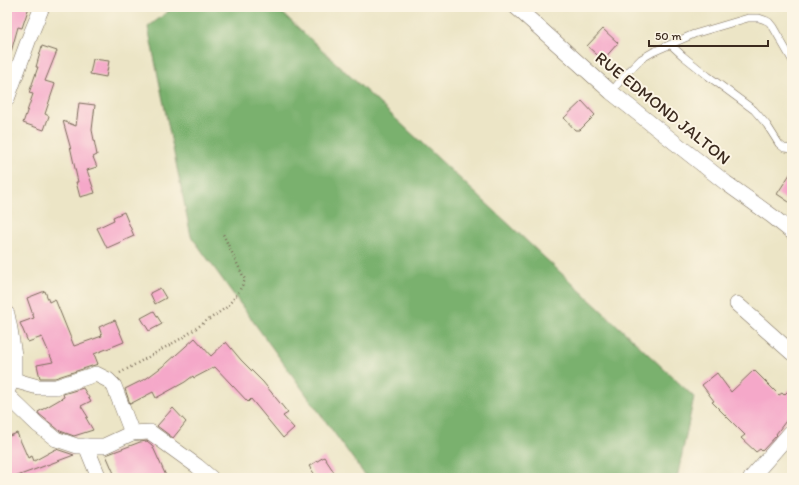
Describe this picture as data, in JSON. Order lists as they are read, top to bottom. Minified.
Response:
{"streets":{"street":["RUE EDMOND JALTON"]},"scale_bar":"50 m"}
